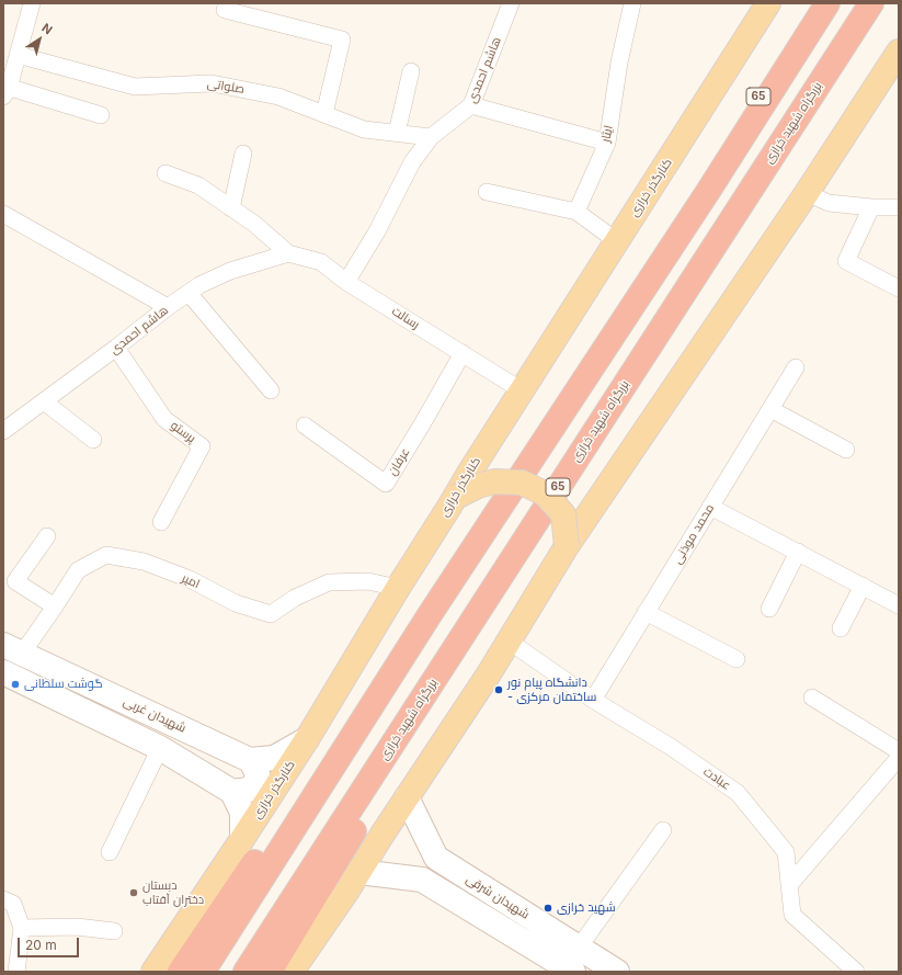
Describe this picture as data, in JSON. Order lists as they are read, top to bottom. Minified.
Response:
{"streets":{"highway":["65","بزرگراه شهید خرازی"],"main road":["کنارگذر خرازی","شهیدان غربی","شهیدان شرقی"],"street":["هاشم احمدی","صلواتی","ایثار","رسالت","پرستو","عرفان","محمد موذنی","امیر","عبادت"]},"crossings":[["هاشم احمدی","صلواتی"],["هاشم احمدی","رسالت"],["هاشم احمدی","پرستو"],["کنارگذر خرازی","رسالت"],["کنارگذر خرازی","امیر"],["رسالت","عرفان"],["محمد موذنی","عبادت"],["امیر","شهیدان غربی"]],"places":["گوشت سلطانی","دانشگاه پیام نور - ساختمان مرکزی","دبستان دختران آفتاب","شهید خرازی"],"scale_bar":"20 m","north":"top right"}
